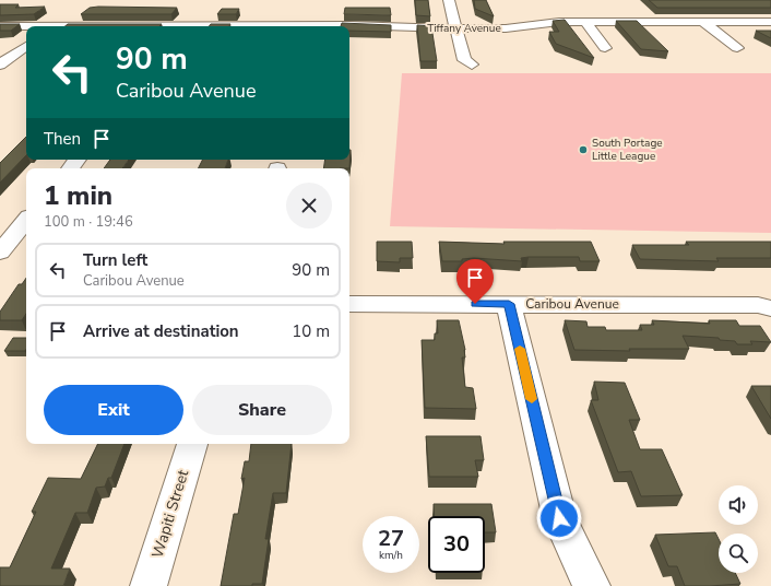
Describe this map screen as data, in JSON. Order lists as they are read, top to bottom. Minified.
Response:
{"streets":{"street":["Tiffany Avenue","Caribou Avenue","Wapiti Street"]},"places":["South Portage Little League"],"page":{"turn":["90 m","Caribou Avenue"],"then":"Then","heading":["1 min","100 m · 19:46"],"list":[{"name":"Turn left","note":"Caribou Avenue","value":"90 m"},{"name":"Arrive at destination","value":"10 m"}],"buttons":["Exit","Share"],"speed":"27 km/h","limit":"30"}}
